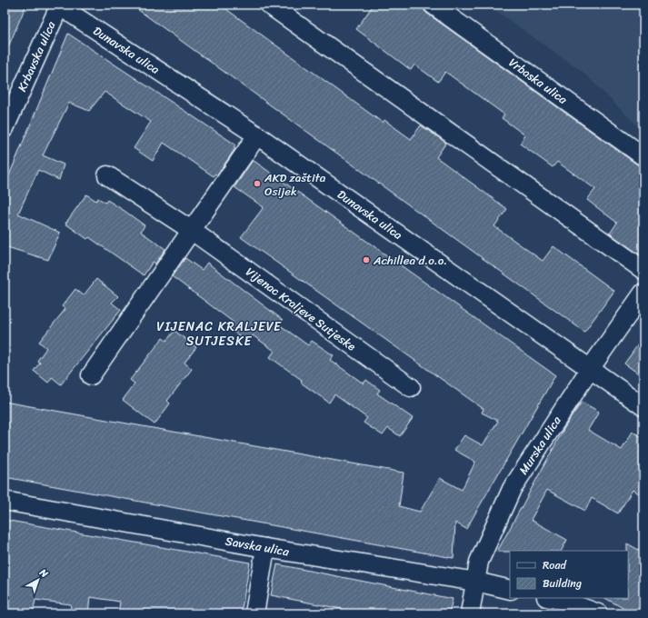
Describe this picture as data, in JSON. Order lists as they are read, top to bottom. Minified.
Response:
{"streets":{"street":["Dunavska ulica","Krbavska ulica","Vrbaska ulica","Vijenac Kraljeve Sutjeske","Murska ulica","Savska ulica"]},"crossings":[["Dunavska ulica","Krbavska ulica"],["Dunavska ulica","Murska ulica"],["Murska ulica","Savska ulica"]],"districts":["VIJENAC KRALJEVE SUTJESKE"],"places":["AKD zaštita Osijek","Achillea d.o.o."],"legend":["Road","Building"],"north":"top right"}
